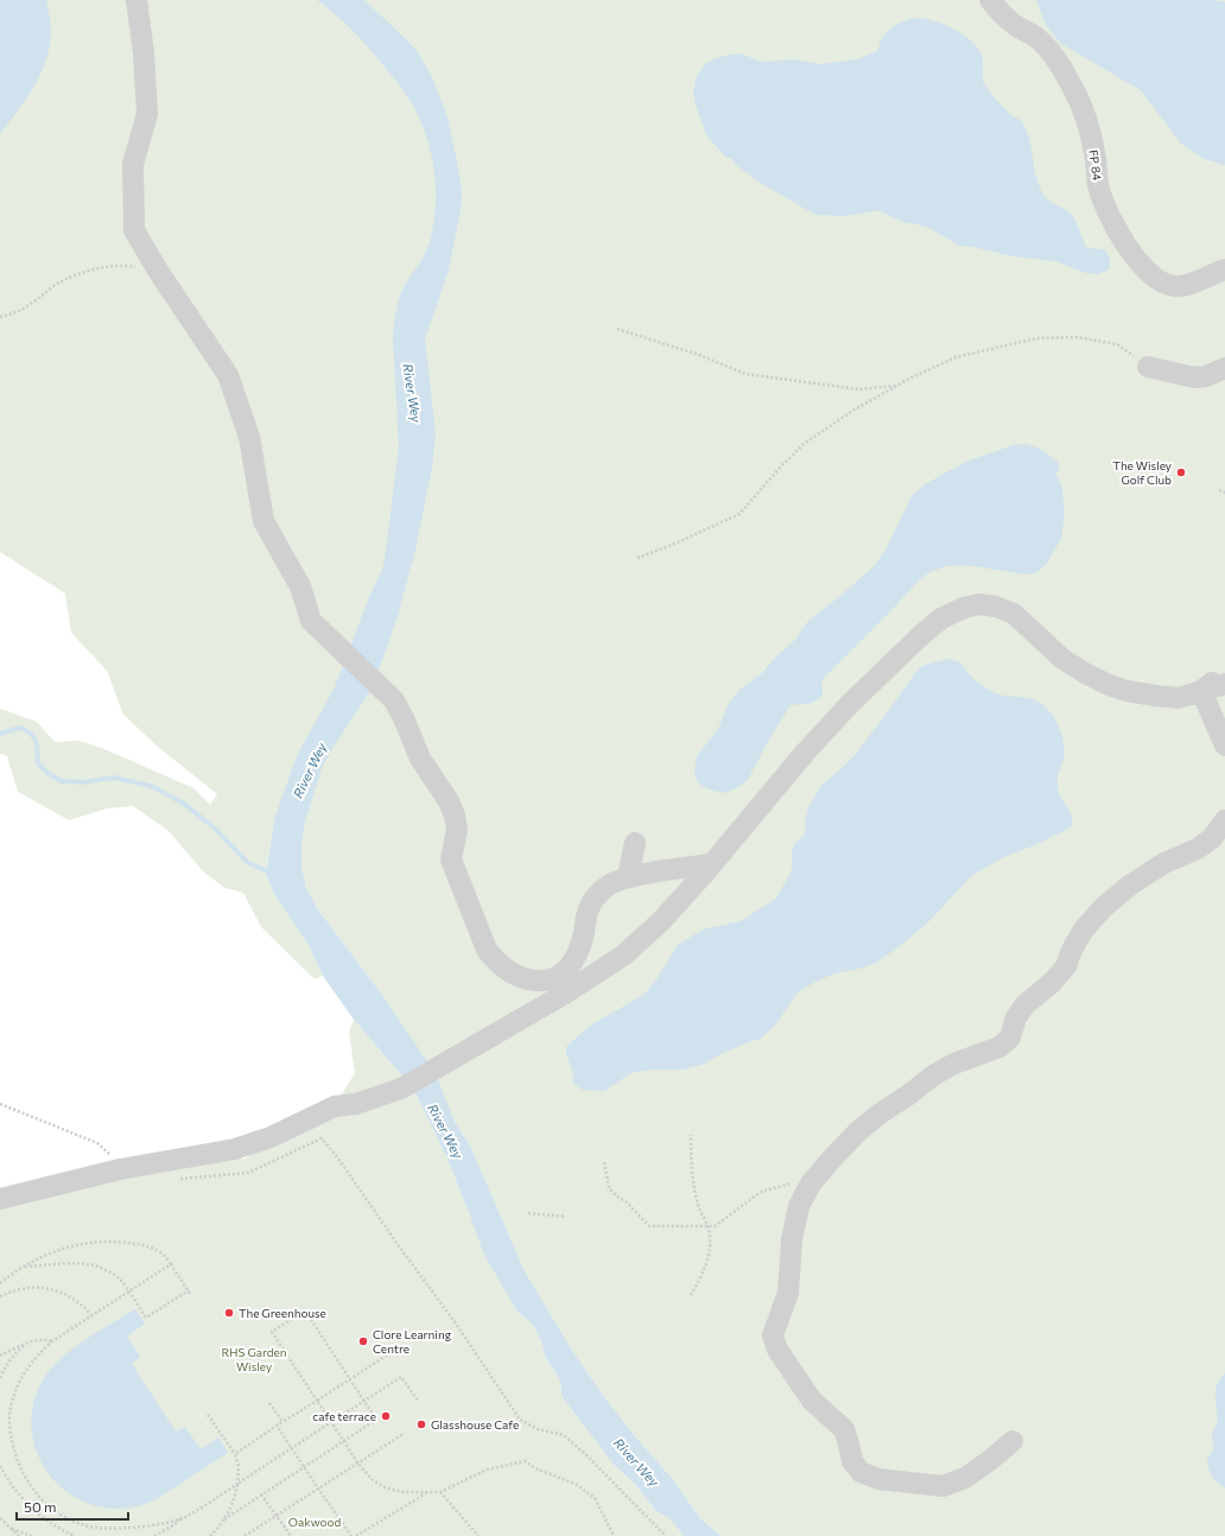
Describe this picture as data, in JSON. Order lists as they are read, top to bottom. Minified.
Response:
{"streets":{"lane":["FP 84"]},"water":["River Wey"],"parks":["RHS Garden Wisley","Oakwood"],"places":["The Wisley Golf Club","The Greenhouse","Clore Learning Centre","cafe terrace","Glasshouse Cafe"],"scale_bar":"50 m"}
